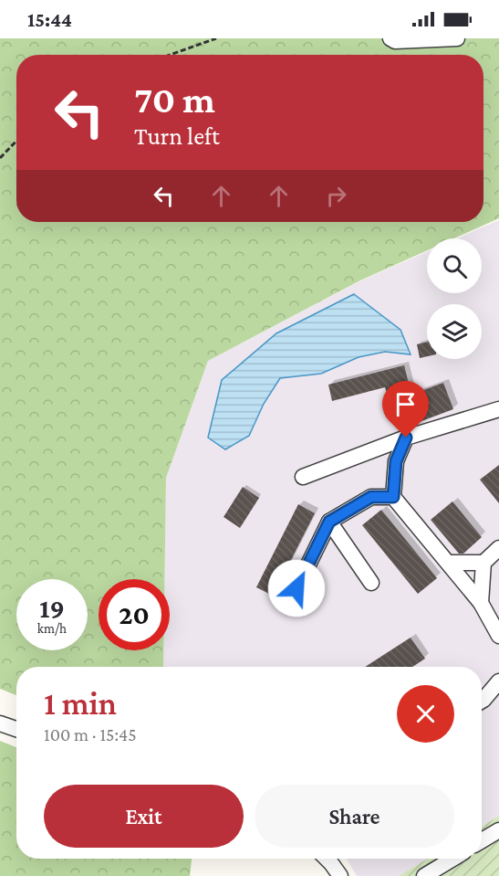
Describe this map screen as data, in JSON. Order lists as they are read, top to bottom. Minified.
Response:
{"page":{"status":"15:44","turn":["70 m","Turn left"],"speed":"19 km/h","limit":"20","heading":["1 min","100 m · 15:45"],"buttons":["Exit","Share"]}}
